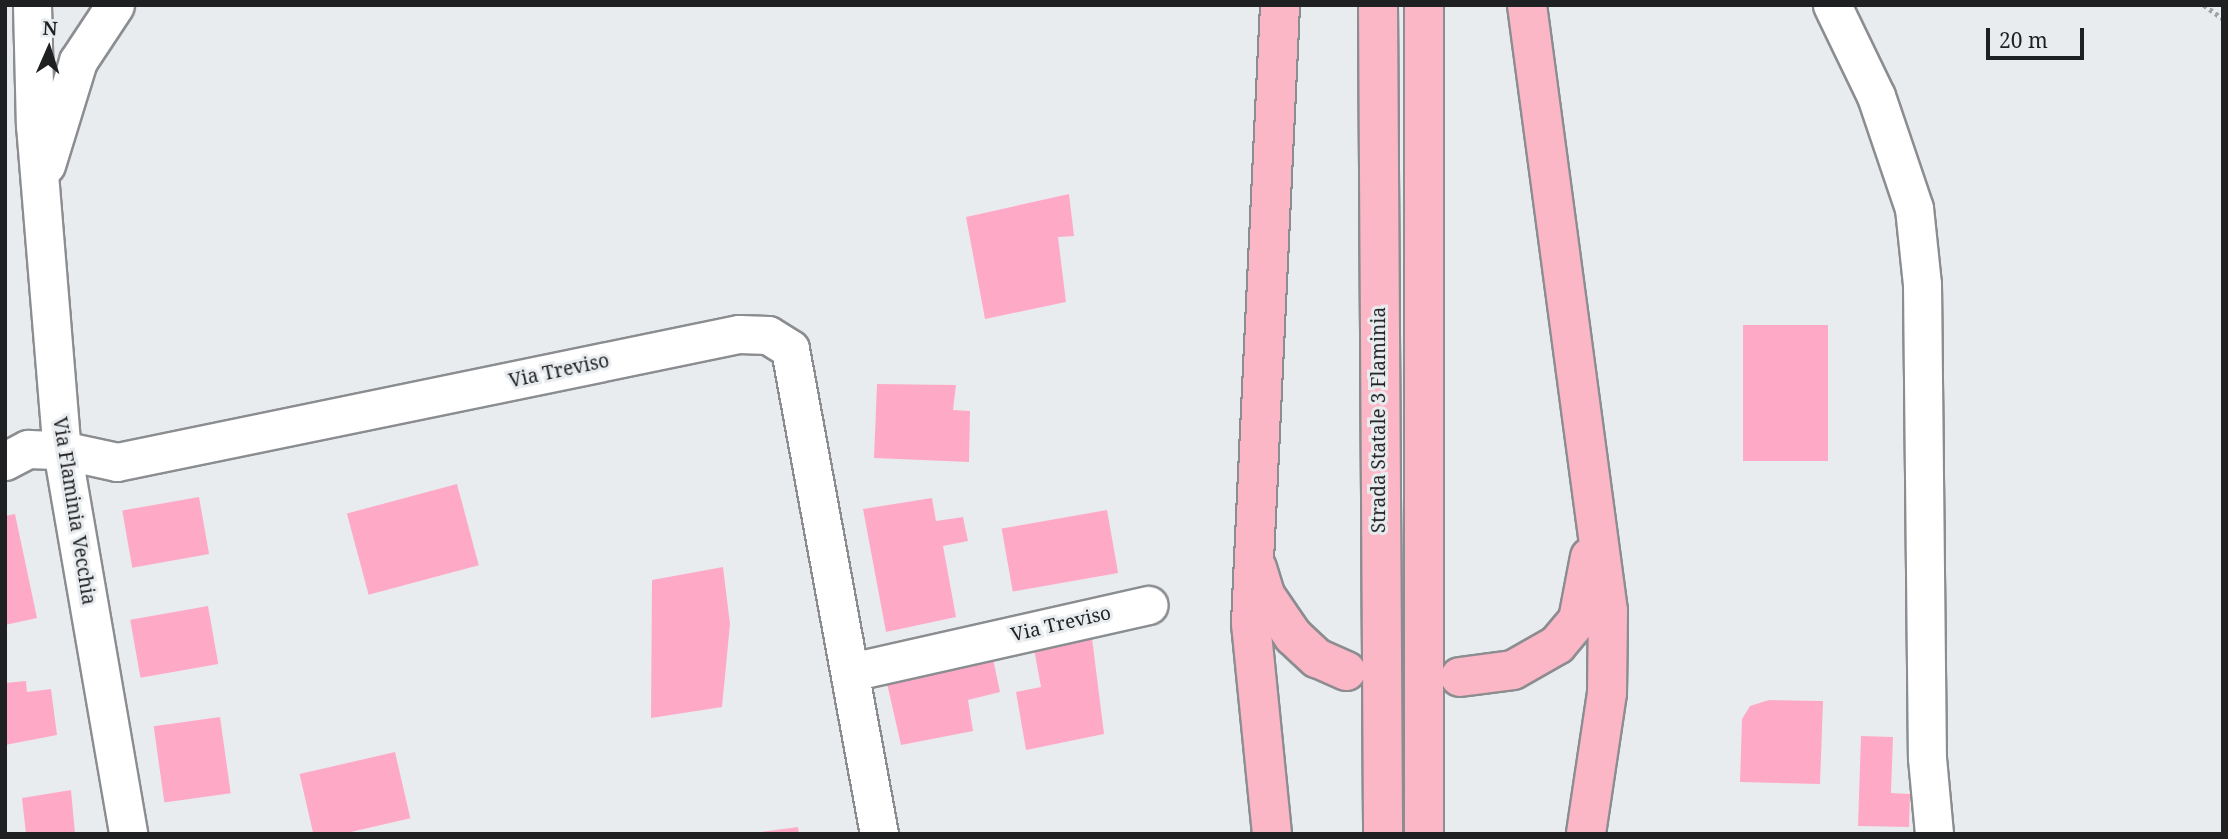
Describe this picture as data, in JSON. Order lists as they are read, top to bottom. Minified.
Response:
{"streets":{"highway":["Strada Statale 3 Flaminia"],"street":["Via Treviso","Via Flaminia Vecchia"]},"crossings":[["Via Treviso","Via Flaminia Vecchia"]],"scale_bar":"20 m","north":"top"}
